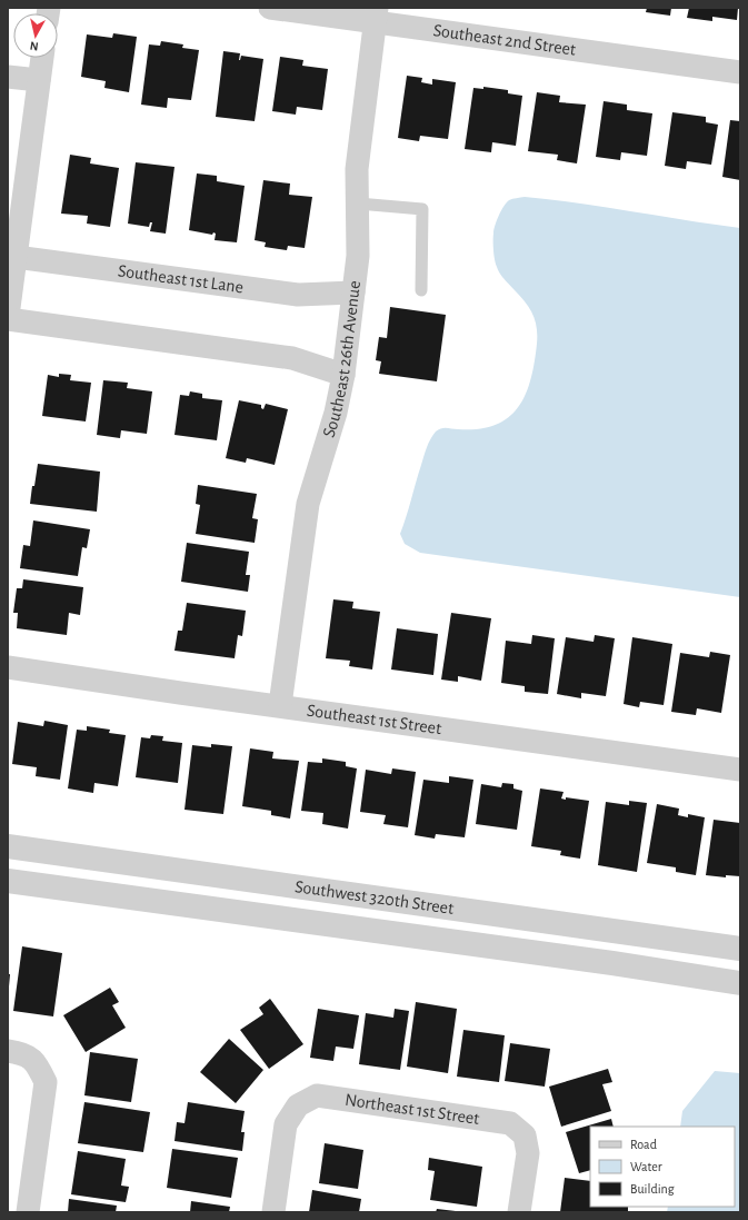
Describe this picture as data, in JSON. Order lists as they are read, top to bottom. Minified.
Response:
{"streets":{"street":["Southeast 2nd Street","Southeast 1st Lane","Southeast 26th Avenue","Southeast 1st Street","Southwest 320th Street","Northeast 1st Street"]},"crossings":[["Southeast 2nd Street","Southeast 26th Avenue"],["Southeast 1st Lane","Southeast 26th Avenue"],["Southeast 26th Avenue","Southeast 1st Street"]],"legend":["Road","Water","Building"],"north":"bottom"}
